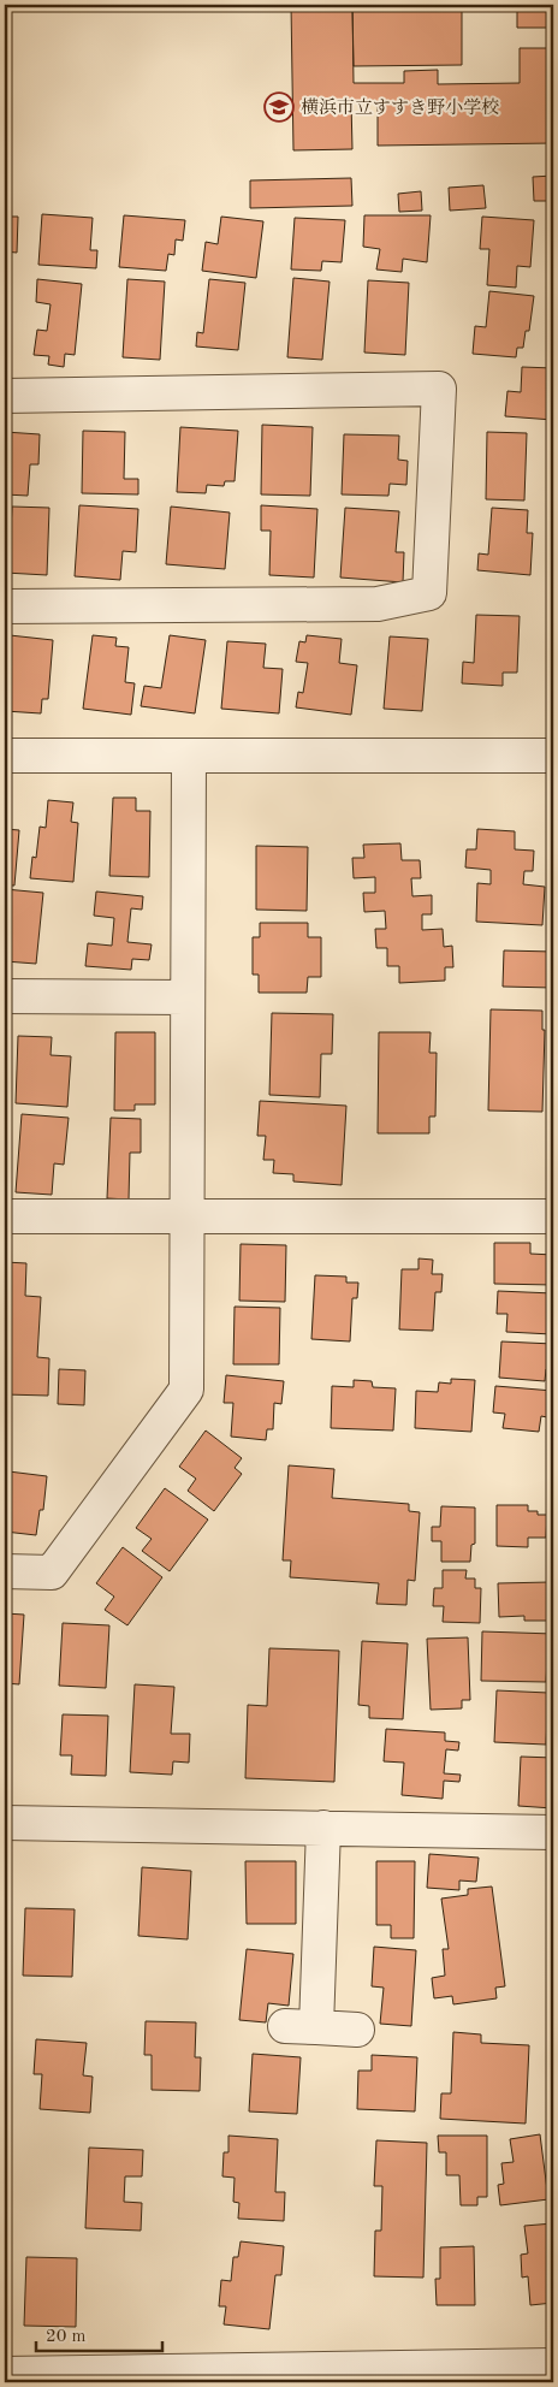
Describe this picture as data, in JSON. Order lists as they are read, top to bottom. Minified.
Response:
{"places":{"school or university":["横浜市立すすき野小学校"]},"scale_bar":"20 m"}
